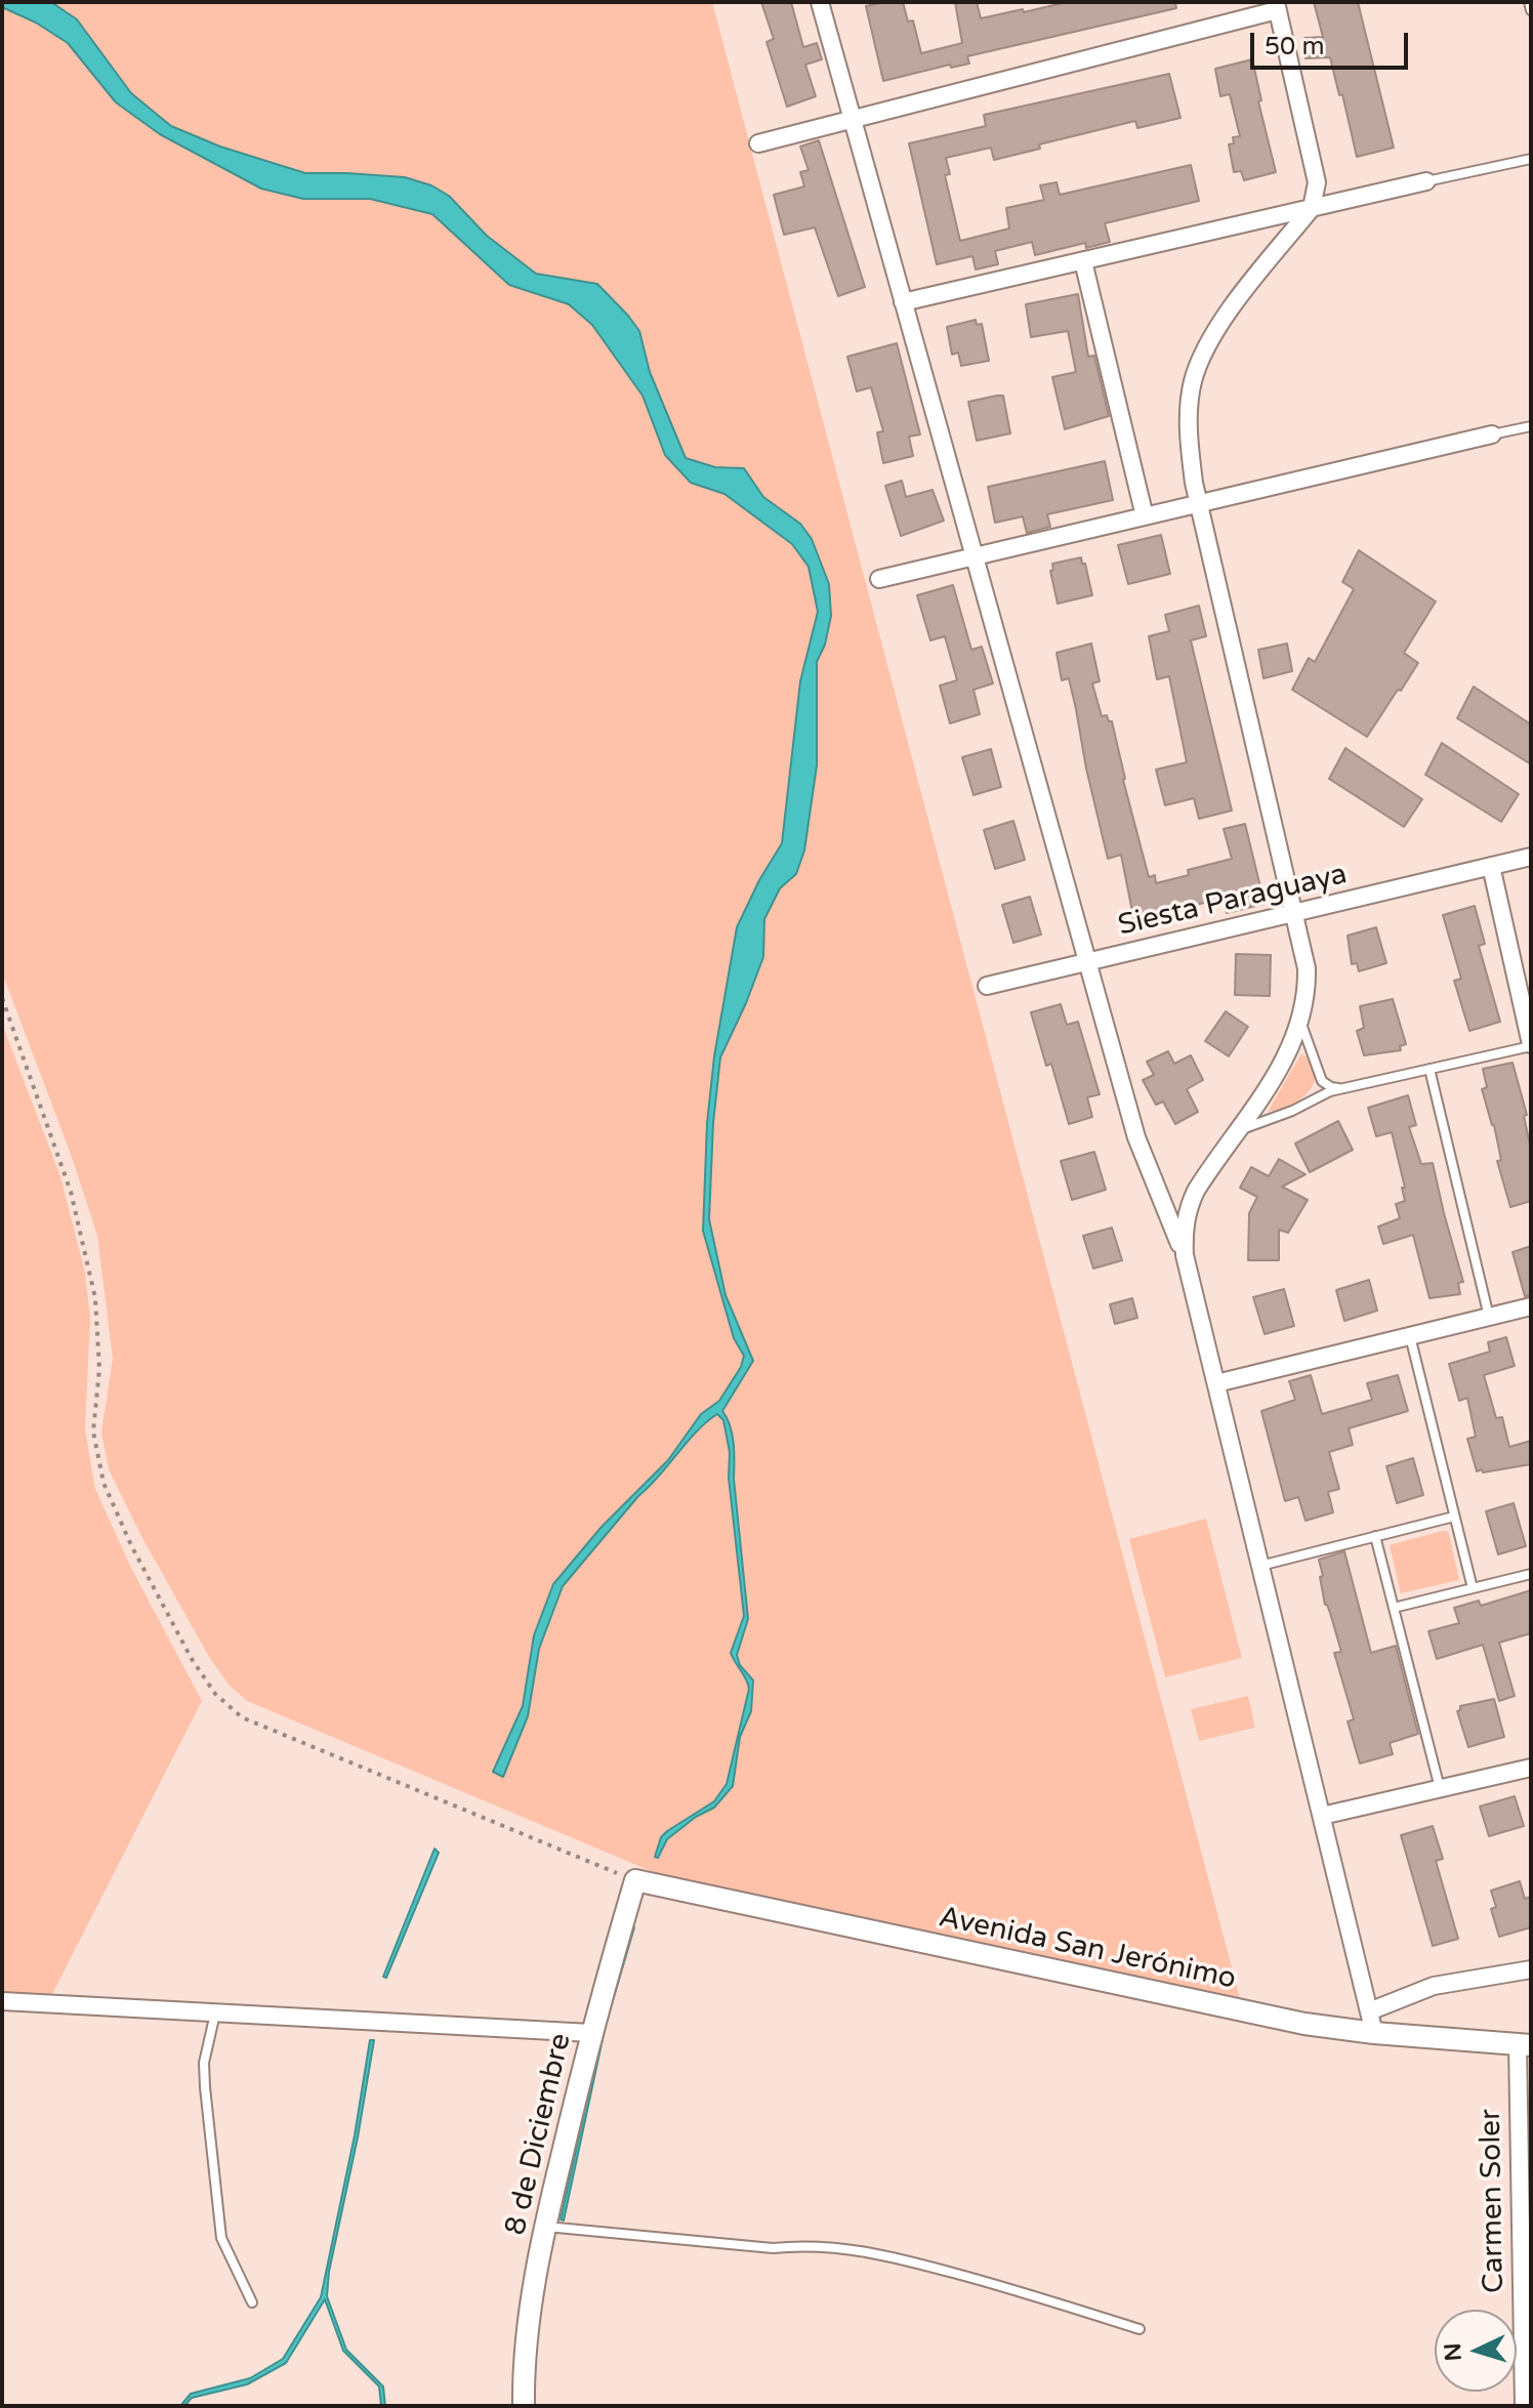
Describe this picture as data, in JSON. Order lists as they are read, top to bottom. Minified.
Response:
{"streets":{"street":["Siesta Paraguaya","Avenida San Jerónimo","8 de Diciembre","Carmen Soler"]},"crossings":[["Avenida San Jerónimo","8 de Diciembre"],["Avenida San Jerónimo","Carmen Soler"]],"scale_bar":"50 m","north":"left"}
